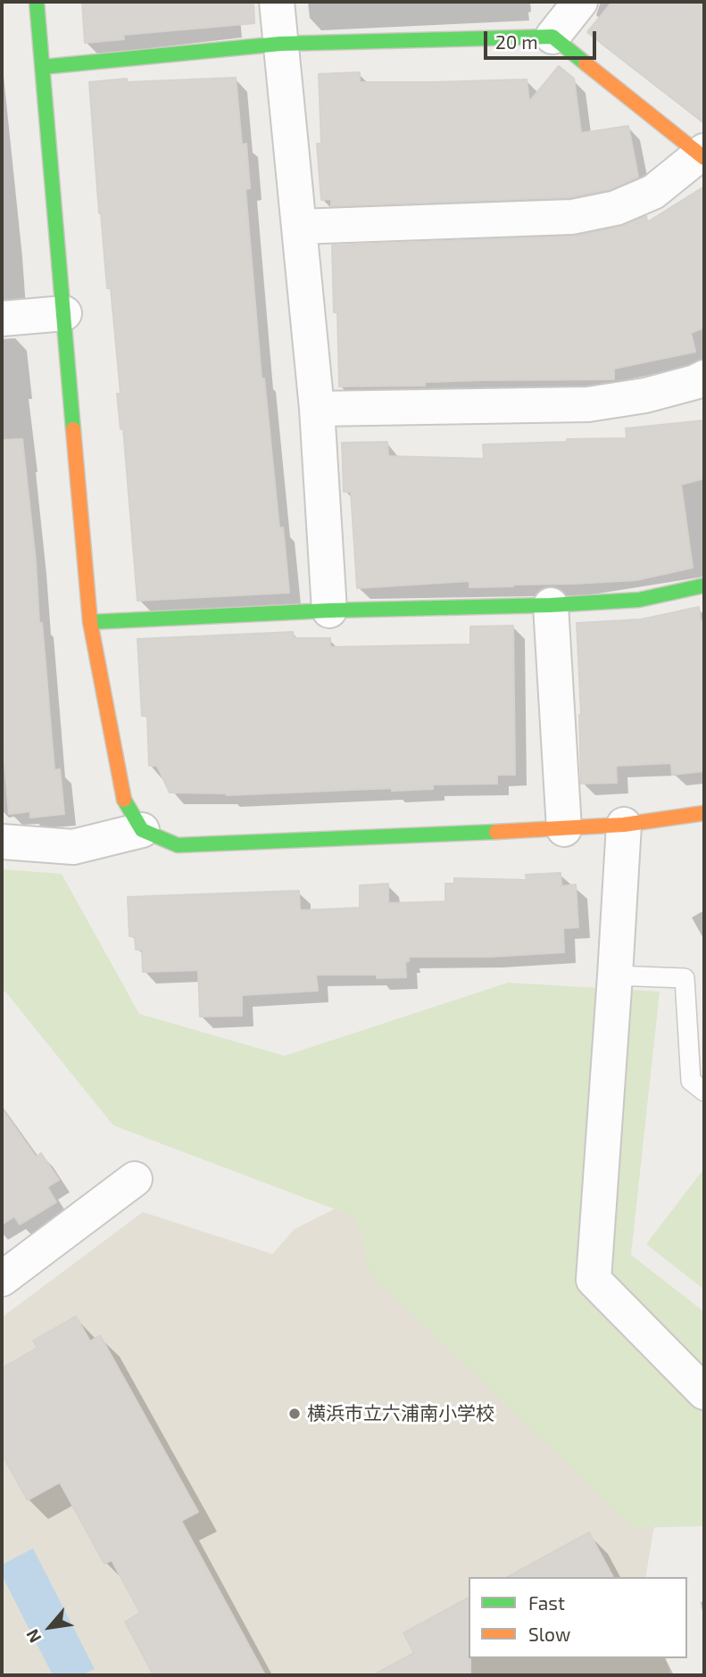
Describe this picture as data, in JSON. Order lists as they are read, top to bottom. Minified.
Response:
{"places":["横浜市立六浦南小学校"],"legend":["Fast","Slow"],"scale_bar":"20 m","north":"bottom left"}
